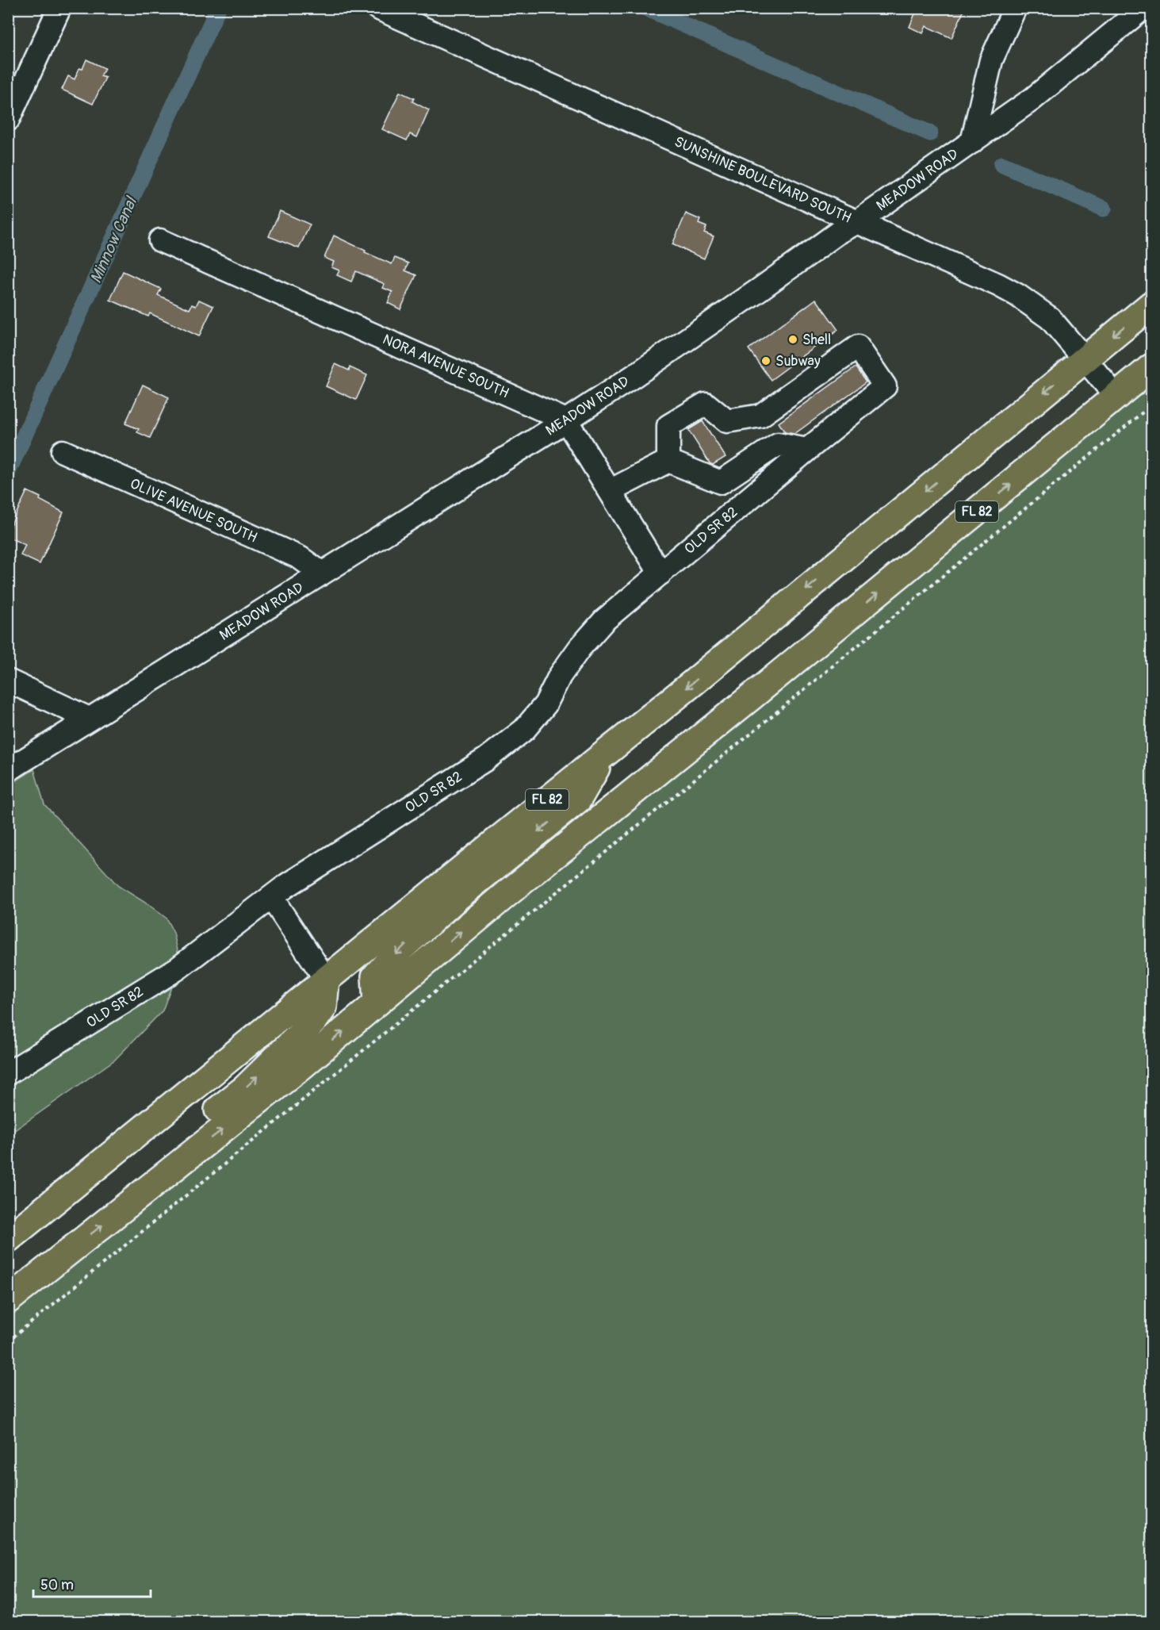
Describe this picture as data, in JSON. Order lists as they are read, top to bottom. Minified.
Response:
{"streets":{"highway":["FL 82"],"street":["SUNSHINE BOULEVARD SOUTH","MEADOW ROAD","NORA AVENUE SOUTH","OLIVE AVENUE SOUTH","OLD SR 82"]},"crossings":[["SUNSHINE BOULEVARD SOUTH","MEADOW ROAD"],["SUNSHINE BOULEVARD SOUTH","FL 82"],["MEADOW ROAD","NORA AVENUE SOUTH"],["MEADOW ROAD","OLIVE AVENUE SOUTH"]],"water":["Minnow Canal"],"places":["Shell","Subway"],"scale_bar":"50 m"}
